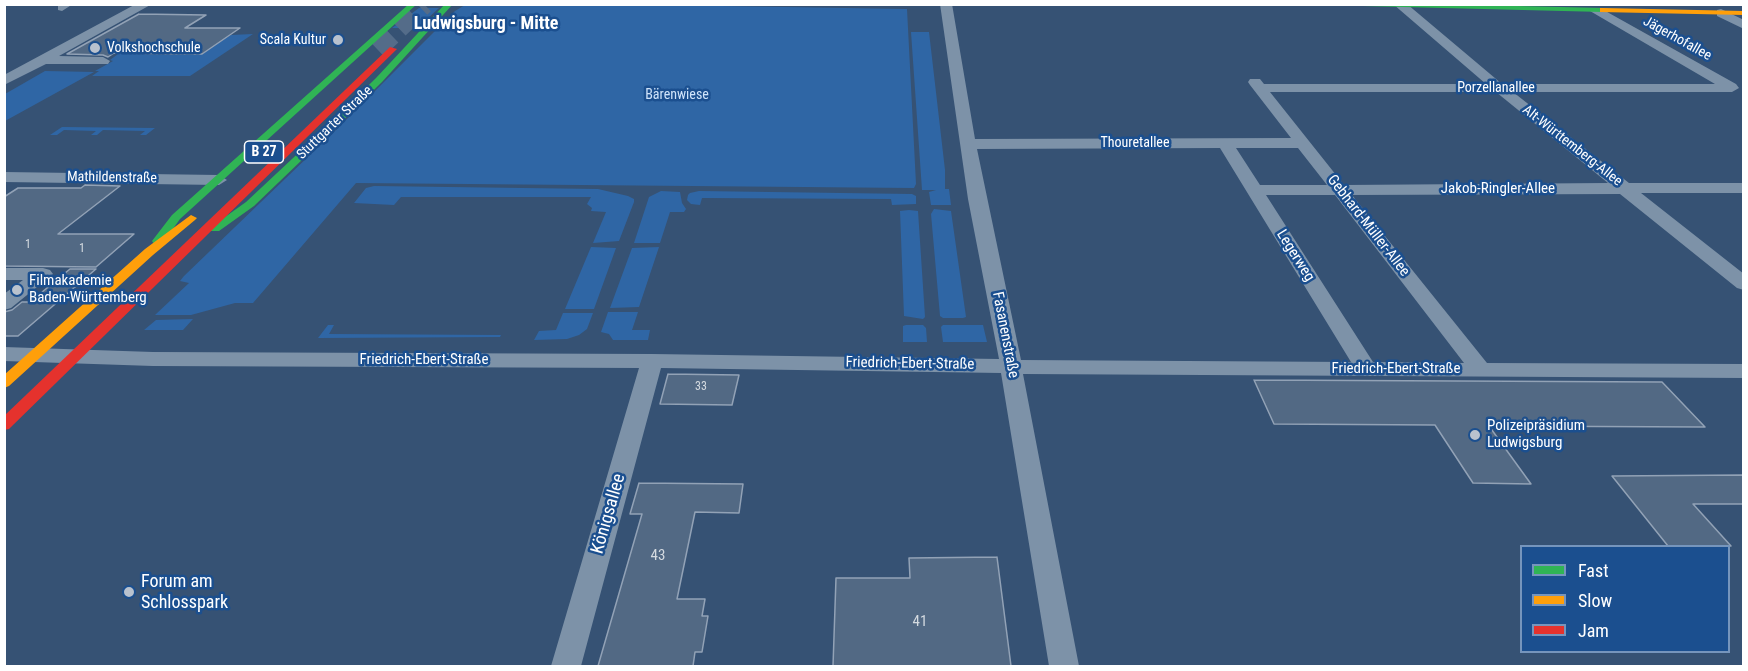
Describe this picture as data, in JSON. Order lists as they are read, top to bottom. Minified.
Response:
{"streets":{"main road":["Stuttgarter Straße","B 27"],"street":["Jägerhofallee","Porzellanallee","Thouretallee","Alt-Württemberg-Allee","Mathildenstraße","Jakob-Ringler-Allee","Gebhard-Müller-Allee","Legerweg","Fasanenstraße","Friedrich-Ebert-Straße","Königsallee"]},"crossings":[["Jägerhofallee","Porzellanallee"],["Porzellanallee","Alt-Württemberg-Allee"],["Porzellanallee","Gebhard-Müller-Allee"],["Stuttgarter Straße","Mathildenstraße"],["Stuttgarter Straße","Friedrich-Ebert-Straße"],["Thouretallee","Gebhard-Müller-Allee"],["Thouretallee","Legerweg"],["Thouretallee","Fasanenstraße"],["Alt-Württemberg-Allee","Jakob-Ringler-Allee"],["Jakob-Ringler-Allee","Gebhard-Müller-Allee"],["Jakob-Ringler-Allee","Legerweg"],["Gebhard-Müller-Allee","Friedrich-Ebert-Straße"],["Legerweg","Friedrich-Ebert-Straße"],["Fasanenstraße","Friedrich-Ebert-Straße"],["Friedrich-Ebert-Straße","Königsallee"]],"districts":["Ludwigsburg - Mitte"],"parks":["Bärenwiese"],"places":["Scala Kultur","Volkshochschule","Filmakademie Baden-Württemberg","Polizeipräsidium Ludwigsburg","Forum am Schlosspark"],"house_numbers":["1","1","33","43","41"],"legend":["Fast","Slow","Jam"]}
